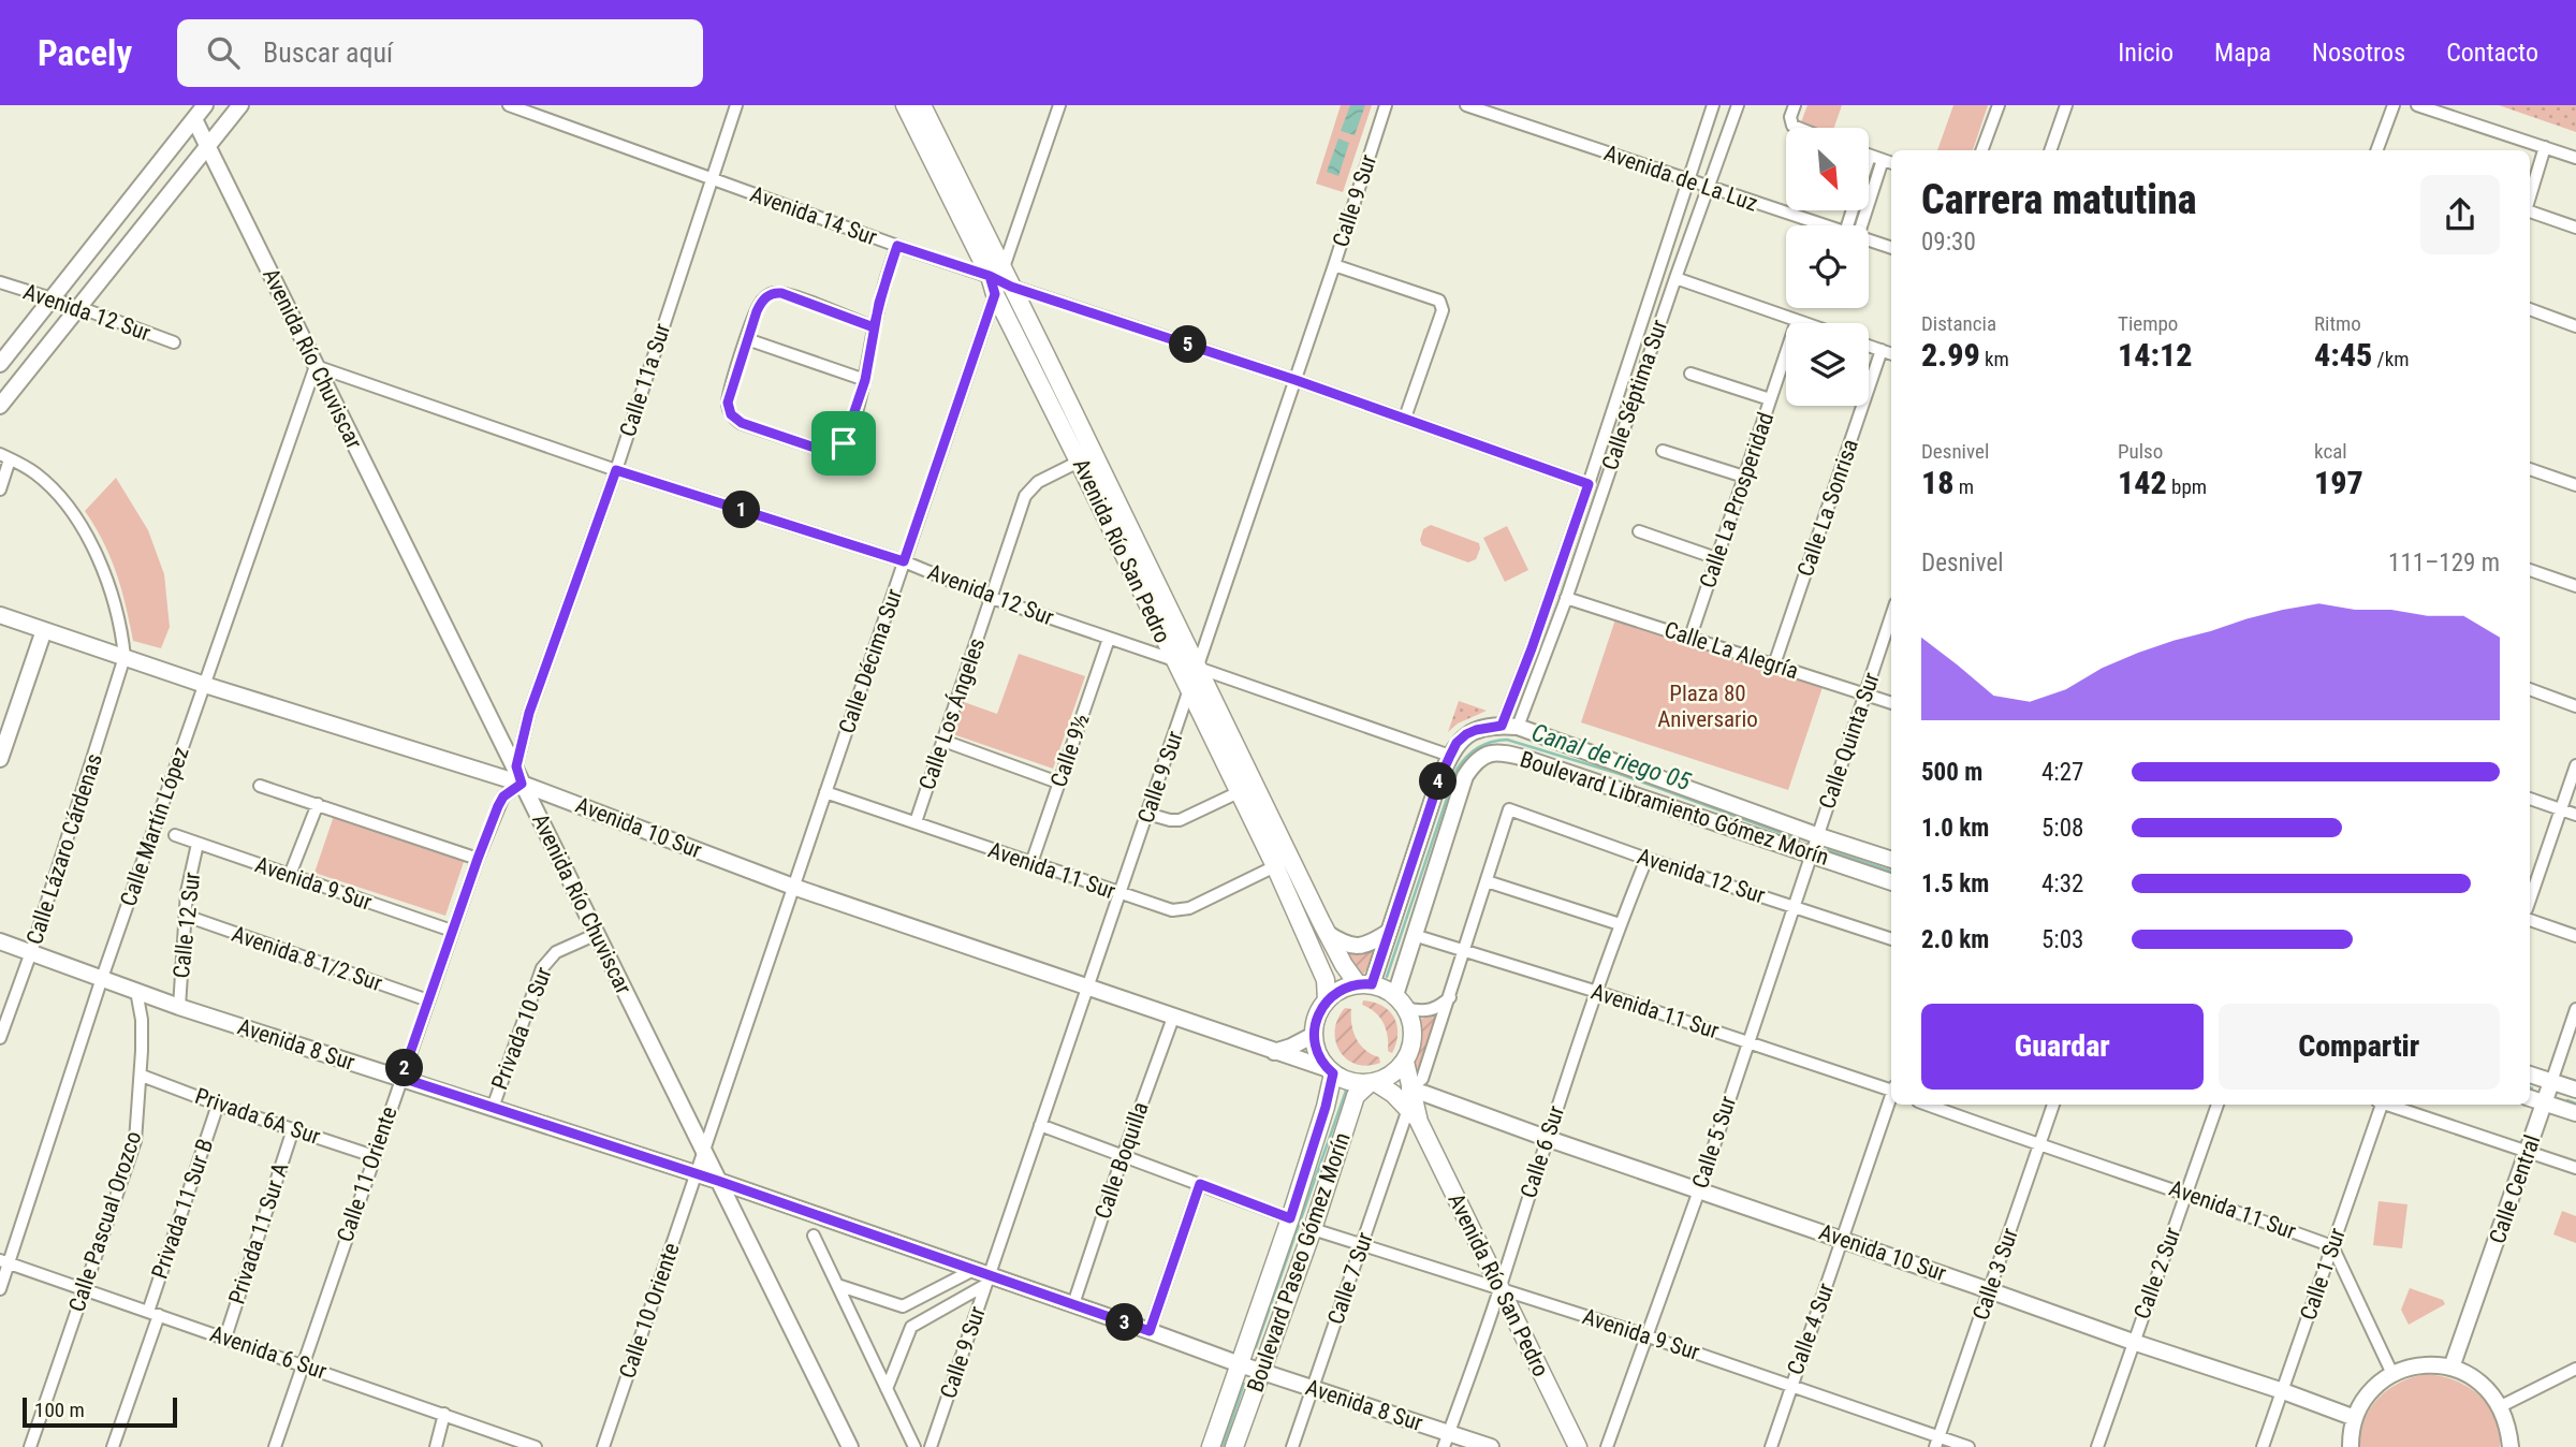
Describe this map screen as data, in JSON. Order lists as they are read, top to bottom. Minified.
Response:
{"streets":{"main road":["Avenida Río Chuviscar","Avenida Río San Pedro","Boulevard Libramiento Gómez Morín","Avenida 10 Sur","Avenida 8 Sur","Calle Central","Boulevard Paseo Gómez Morín"],"street":["Avenida de La Luz","Calle 9 Sur","Avenida 14 Sur","Avenida 12 Sur","Calle 11a Sur","Calle Séptima Sur","Calle La Prosperidad","Calle La Sonrisa","Calle La Alegría","Calle Décima Sur","Calle Los Ángeles","Calle Quinta Sur","Calle 9½","Calle Martín López","Calle Lázaro Cárdenas","Avenida 11 Sur","Avenida 9 Sur","Calle 12 Sur","Avenida 8 1/2 Sur","Privada 10 Sur","Privada 6A Sur","Calle 5 Sur","Calle 6 Sur","Calle Boquilla","Calle 11 Oriente","Privada 11 Sur B","Calle Pascual Orozco","Privada 11 Sur A","Calle 2 Sur","Calle 3 Sur","Calle 1 Sur","Calle 7 Sur","Calle 10 Oriente","Calle 4 Sur","Avenida 6 Sur"]},"crossings":[["Avenida de La Luz","Calle Séptima Sur"],["Calle 9 Sur","Avenida 14 Sur"],["Calle 9 Sur","Avenida 12 Sur"],["Calle 9 Sur","Avenida Río San Pedro"],["Calle 9 Sur","Avenida 10 Sur"],["Calle 9 Sur","Avenida 11 Sur"],["Calle 9 Sur","Avenida 8 Sur"],["Avenida 14 Sur","Calle 11a Sur"],["Avenida 14 Sur","Calle Séptima Sur"],["Avenida 14 Sur","Avenida Río San Pedro"],["Avenida 14 Sur","Calle Décima Sur"],["Avenida 12 Sur","Avenida Río Chuviscar"],["Avenida 12 Sur","Calle 11a Sur"],["Avenida 12 Sur","Avenida Río San Pedro"],["Avenida 12 Sur","Calle Décima Sur"],["Avenida 12 Sur","Calle Los Ángeles"],["Avenida 12 Sur","Calle 9½"],["Avenida 12 Sur","Boulevard Libramiento Gómez Morín"],["Avenida 12 Sur","Calle Martín López"],["Avenida 12 Sur","Calle 5 Sur"],["Avenida 12 Sur","Calle 6 Sur"],["Avenida Río Chuviscar","Calle 11a Sur"],["Avenida Río Chuviscar","Calle Décima Sur"],["Avenida Río Chuviscar","Calle Martín López"],["Avenida Río Chuviscar","Avenida 10 Sur"],["Avenida Río Chuviscar","Privada 10 Sur"],["Avenida Río Chuviscar","Avenida 8 Sur"],["Avenida Río Chuviscar","Calle 11 Oriente"],["Calle 11a Sur","Avenida 10 Sur"],["Calle 11a Sur","Calle 11 Oriente"],["Calle Séptima Sur","Calle La Alegría"],["Calle Séptima Sur","Boulevard Libramiento Gómez Morín"],["Calle La Prosperidad","Calle La Alegría"],["Calle La Sonrisa","Calle La Alegría"],["Avenida Río San Pedro","Calle Décima Sur"],["Avenida Río San Pedro","Calle Los Ángeles"],["Avenida Río San Pedro","Boulevard Libramiento Gómez Morín"],["Avenida Río San Pedro","Avenida 10 Sur"],["Avenida Río San Pedro","Avenida 11 Sur"],["Avenida Río San Pedro","Avenida 9 Sur"],["Avenida Río San Pedro","Calle 6 Sur"],["Avenida Río San Pedro","Boulevard Paseo Gómez Morín"],["Avenida Río San Pedro","Calle 7 Sur"],["Calle La Alegría","Calle Quinta Sur"],["Calle Décima Sur","Avenida 10 Sur"],["Calle Décima Sur","Avenida 11 Sur"],["Calle Décima Sur","Avenida 8 Sur"],["Calle Décima Sur","Calle 10 Oriente"],["Calle Los Ángeles","Avenida 11 Sur"],["Calle Quinta Sur","Boulevard Libramiento Gómez Morín"],["Calle Quinta Sur","Calle 5 Sur"],["Calle 9½","Avenida 11 Sur"],["Boulevard Libramiento Gómez Morín","Avenida 10 Sur"],["Boulevard Libramiento Gómez Morín","Avenida 11 Sur"],["Boulevard Libramiento Gómez Morín","Calle 5 Sur"],["Boulevard Libramiento Gómez Morín","Boulevard Paseo Gómez Morín"],["Calle Martín López","Avenida 10 Sur"],["Calle Martín López","Avenida 8 Sur"],["Calle Martín López","Avenida 6 Sur"],["Avenida 10 Sur","Calle Lázaro Cárdenas"],["Avenida 10 Sur","Calle 5 Sur"],["Avenida 10 Sur","Calle 6 Sur"],["Avenida 10 Sur","Calle Boquilla"],["Avenida 10 Sur","Calle 11 Oriente"],["Avenida 10 Sur","Boulevard Paseo Gómez Morín"],["Avenida 10 Sur","Calle 2 Sur"],["Avenida 10 Sur","Calle 3 Sur"],["Avenida 10 Sur","Calle 1 Sur"],["Avenida 10 Sur","Calle 4 Sur"],["Calle Lázaro Cárdenas","Avenida 8 Sur"],["Avenida 11 Sur","Calle 5 Sur"],["Avenida 11 Sur","Calle 6 Sur"],["Avenida 11 Sur","Calle 2 Sur"],["Avenida 11 Sur","Calle 3 Sur"],["Avenida 11 Sur","Calle 1 Sur"],["Avenida 9 Sur","Calle 12 Sur"],["Avenida 9 Sur","Calle 5 Sur"],["Avenida 9 Sur","Calle 6 Sur"],["Avenida 9 Sur","Calle 11 Oriente"],["Avenida 9 Sur","Boulevard Paseo Gómez Morín"],["Avenida 9 Sur","Calle 3 Sur"],["Avenida 9 Sur","Calle 7 Sur"],["Avenida 9 Sur","Calle 4 Sur"],["Calle 12 Sur","Avenida 8 1/2 Sur"],["Calle 12 Sur","Avenida 8 Sur"],["Avenida 8 1/2 Sur","Calle 11 Oriente"],["Privada 10 Sur","Avenida 8 Sur"],["Avenida 8 Sur","Calle 6 Sur"],["Avenida 8 Sur","Calle Boquilla"],["Avenida 8 Sur","Calle 11 Oriente"],["Avenida 8 Sur","Calle Pascual Orozco"],["Avenida 8 Sur","Boulevard Paseo Gómez Morín"],["Avenida 8 Sur","Calle 7 Sur"],["Avenida 8 Sur","Calle 10 Oriente"],["Privada 6A Sur","Calle 11 Oriente"],["Privada 6A Sur","Privada 11 Sur B"],["Privada 6A Sur","Calle Pascual Orozco"],["Privada 6A Sur","Privada 11 Sur A"],["Calle 11 Oriente","Avenida 6 Sur"],["Privada 11 Sur B","Avenida 6 Sur"],["Calle Pascual Orozco","Avenida 6 Sur"],["Privada 11 Sur A","Avenida 6 Sur"]],"water":["Canal de riego 05"],"parks":["Plaza 80 Aniversario"],"scale_bar":"100 m","north":"bottom right","page":{"header":"Pacely","search":"Buscar aquí","nav":["Inicio","Mapa","Nosotros","Contacto"],"heading":["Carrera matutina","09:30"],"stats":[["Distancia","2.99 km"],["Tiempo","14:12"],["Ritmo","4:45 /km"],["Desnivel","18 m"],["Pulso","142 bpm"],["kcal","197"]],"pins":["5","1","4","2","3"],"chart":["Desnivel","111–129 m"],"list":[{"name":"500 m","note":"4:27"},{"name":"1.0 km","note":"5:08"},{"name":"1.5 km","note":"4:32"},{"name":"2.0 km","note":"5:03"}],"buttons":["Guardar","Compartir"],"scale":"100 m"}}
